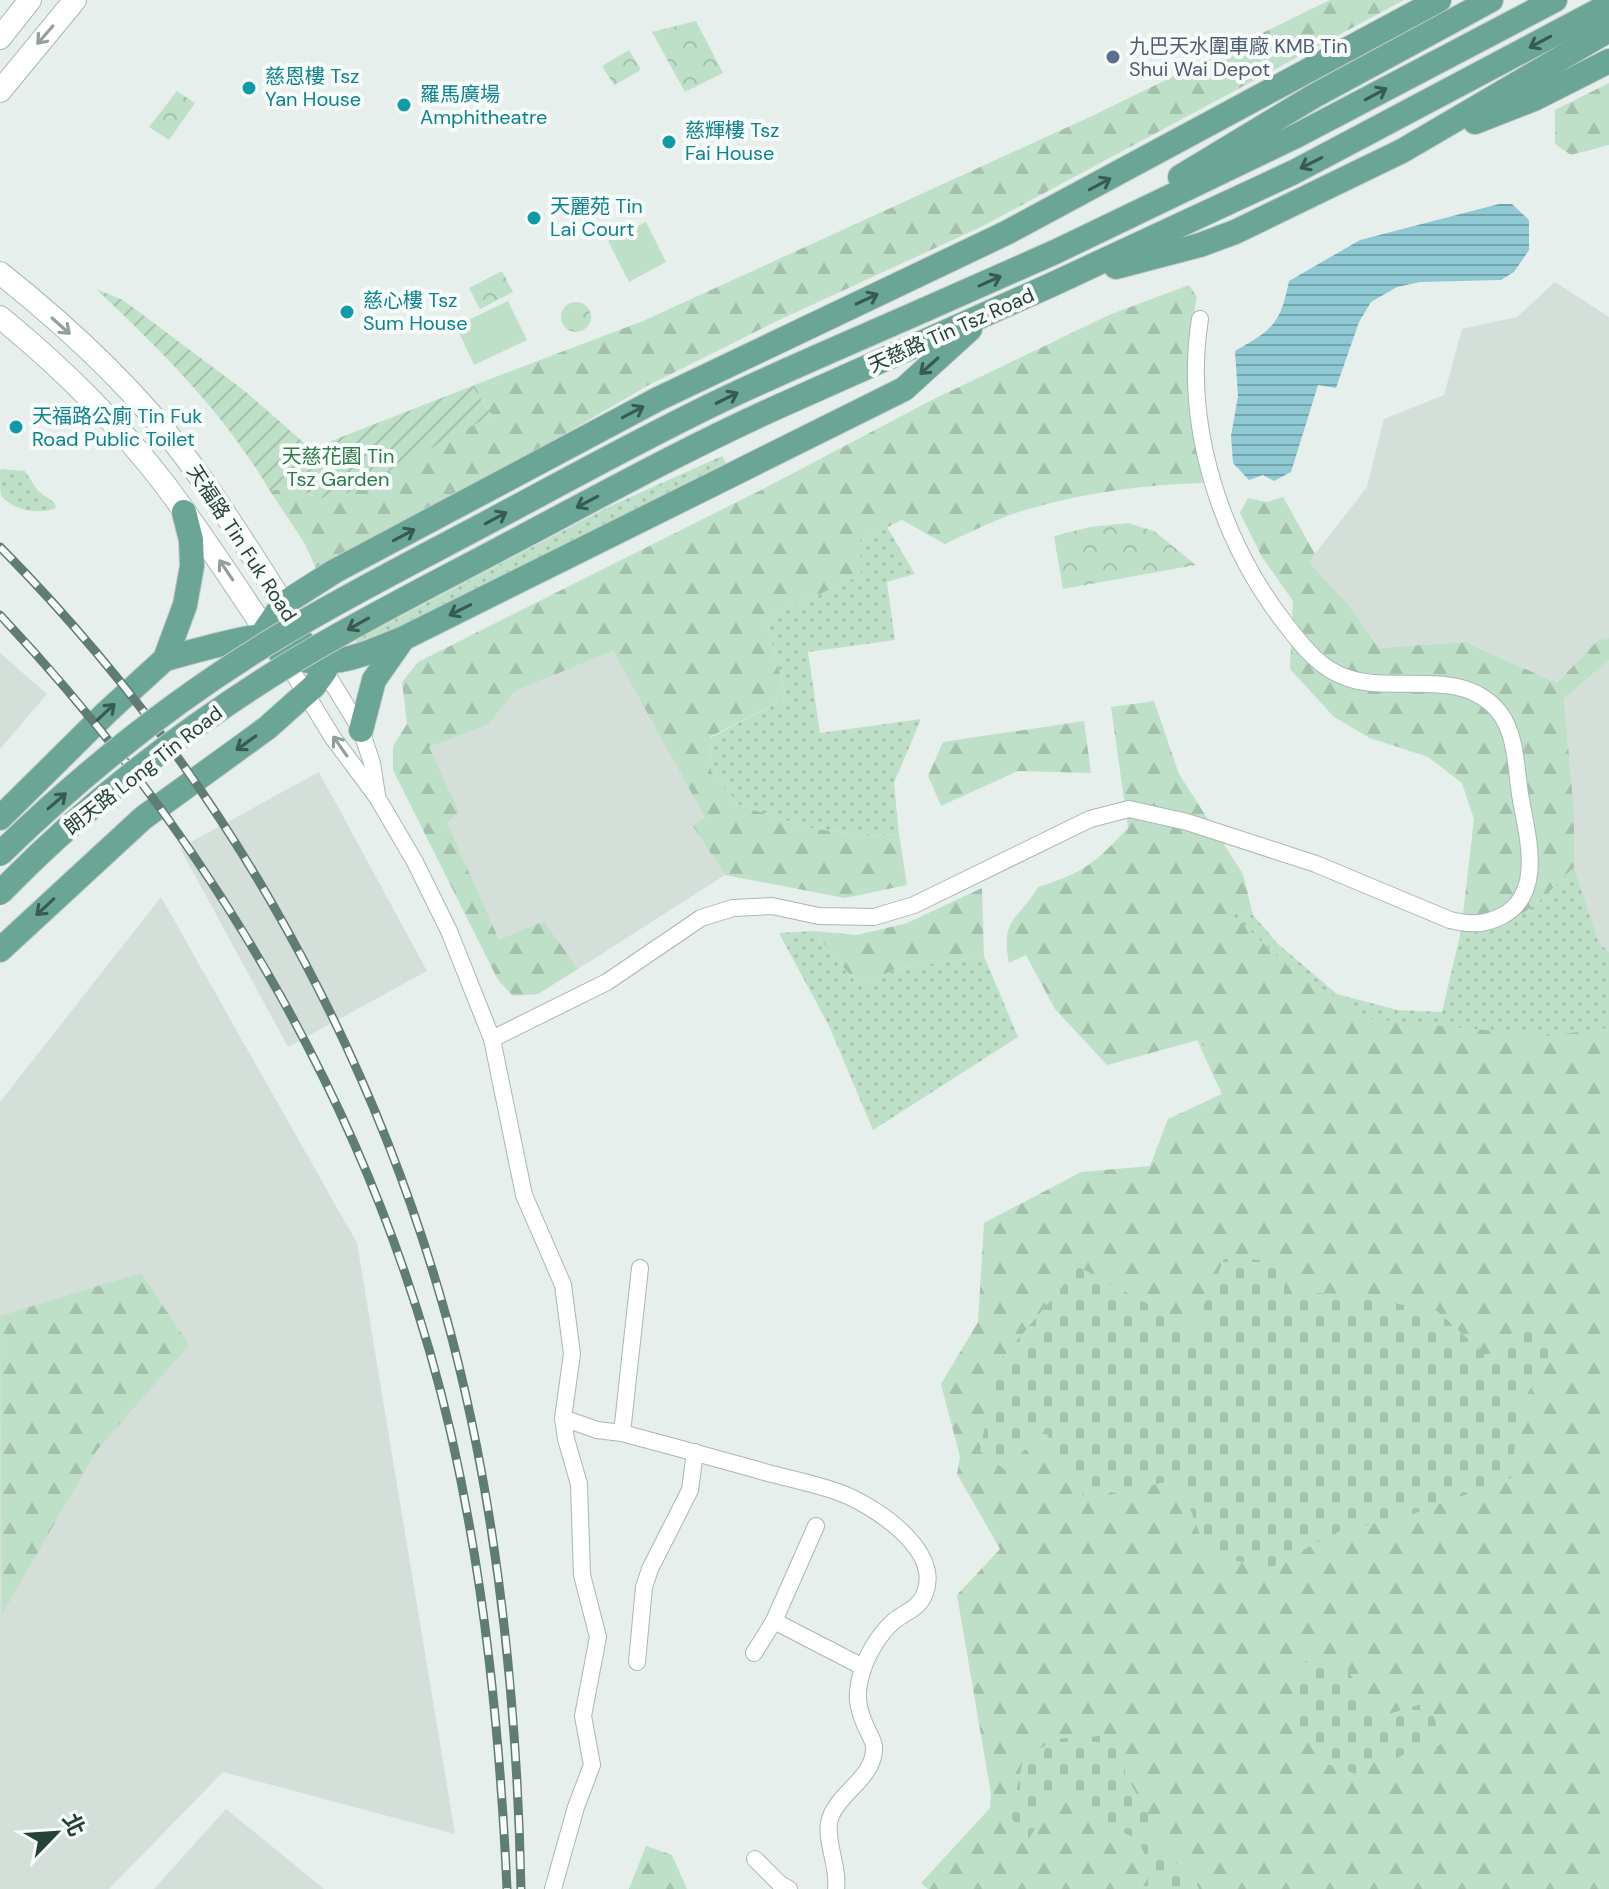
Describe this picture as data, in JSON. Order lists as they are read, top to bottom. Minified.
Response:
{"streets":{"main road":["天慈路 Tin Tsz Road","天福路 Tin Fuk Road","朗天路 Long Tin Road"]},"crossings":[["天慈路 Tin Tsz Road","天福路 Tin Fuk Road"],["天慈路 Tin Tsz Road","朗天路 Long Tin Road"],["天福路 Tin Fuk Road","朗天路 Long Tin Road"]],"parks":["天慈花園 Tin Tsz Garden"],"places":["九巴天水圍車廠 KMB Tin Shui Wai Depot","慈恩樓 Tsz Yan House","羅馬廣場 Amphitheatre","慈輝樓 Tsz Fai House","天麗苑 Tin Lai Court","慈心樓 Tsz Sum House","天福路公廁 Tin Fuk Road Public Toilet"],"north":"top right"}
